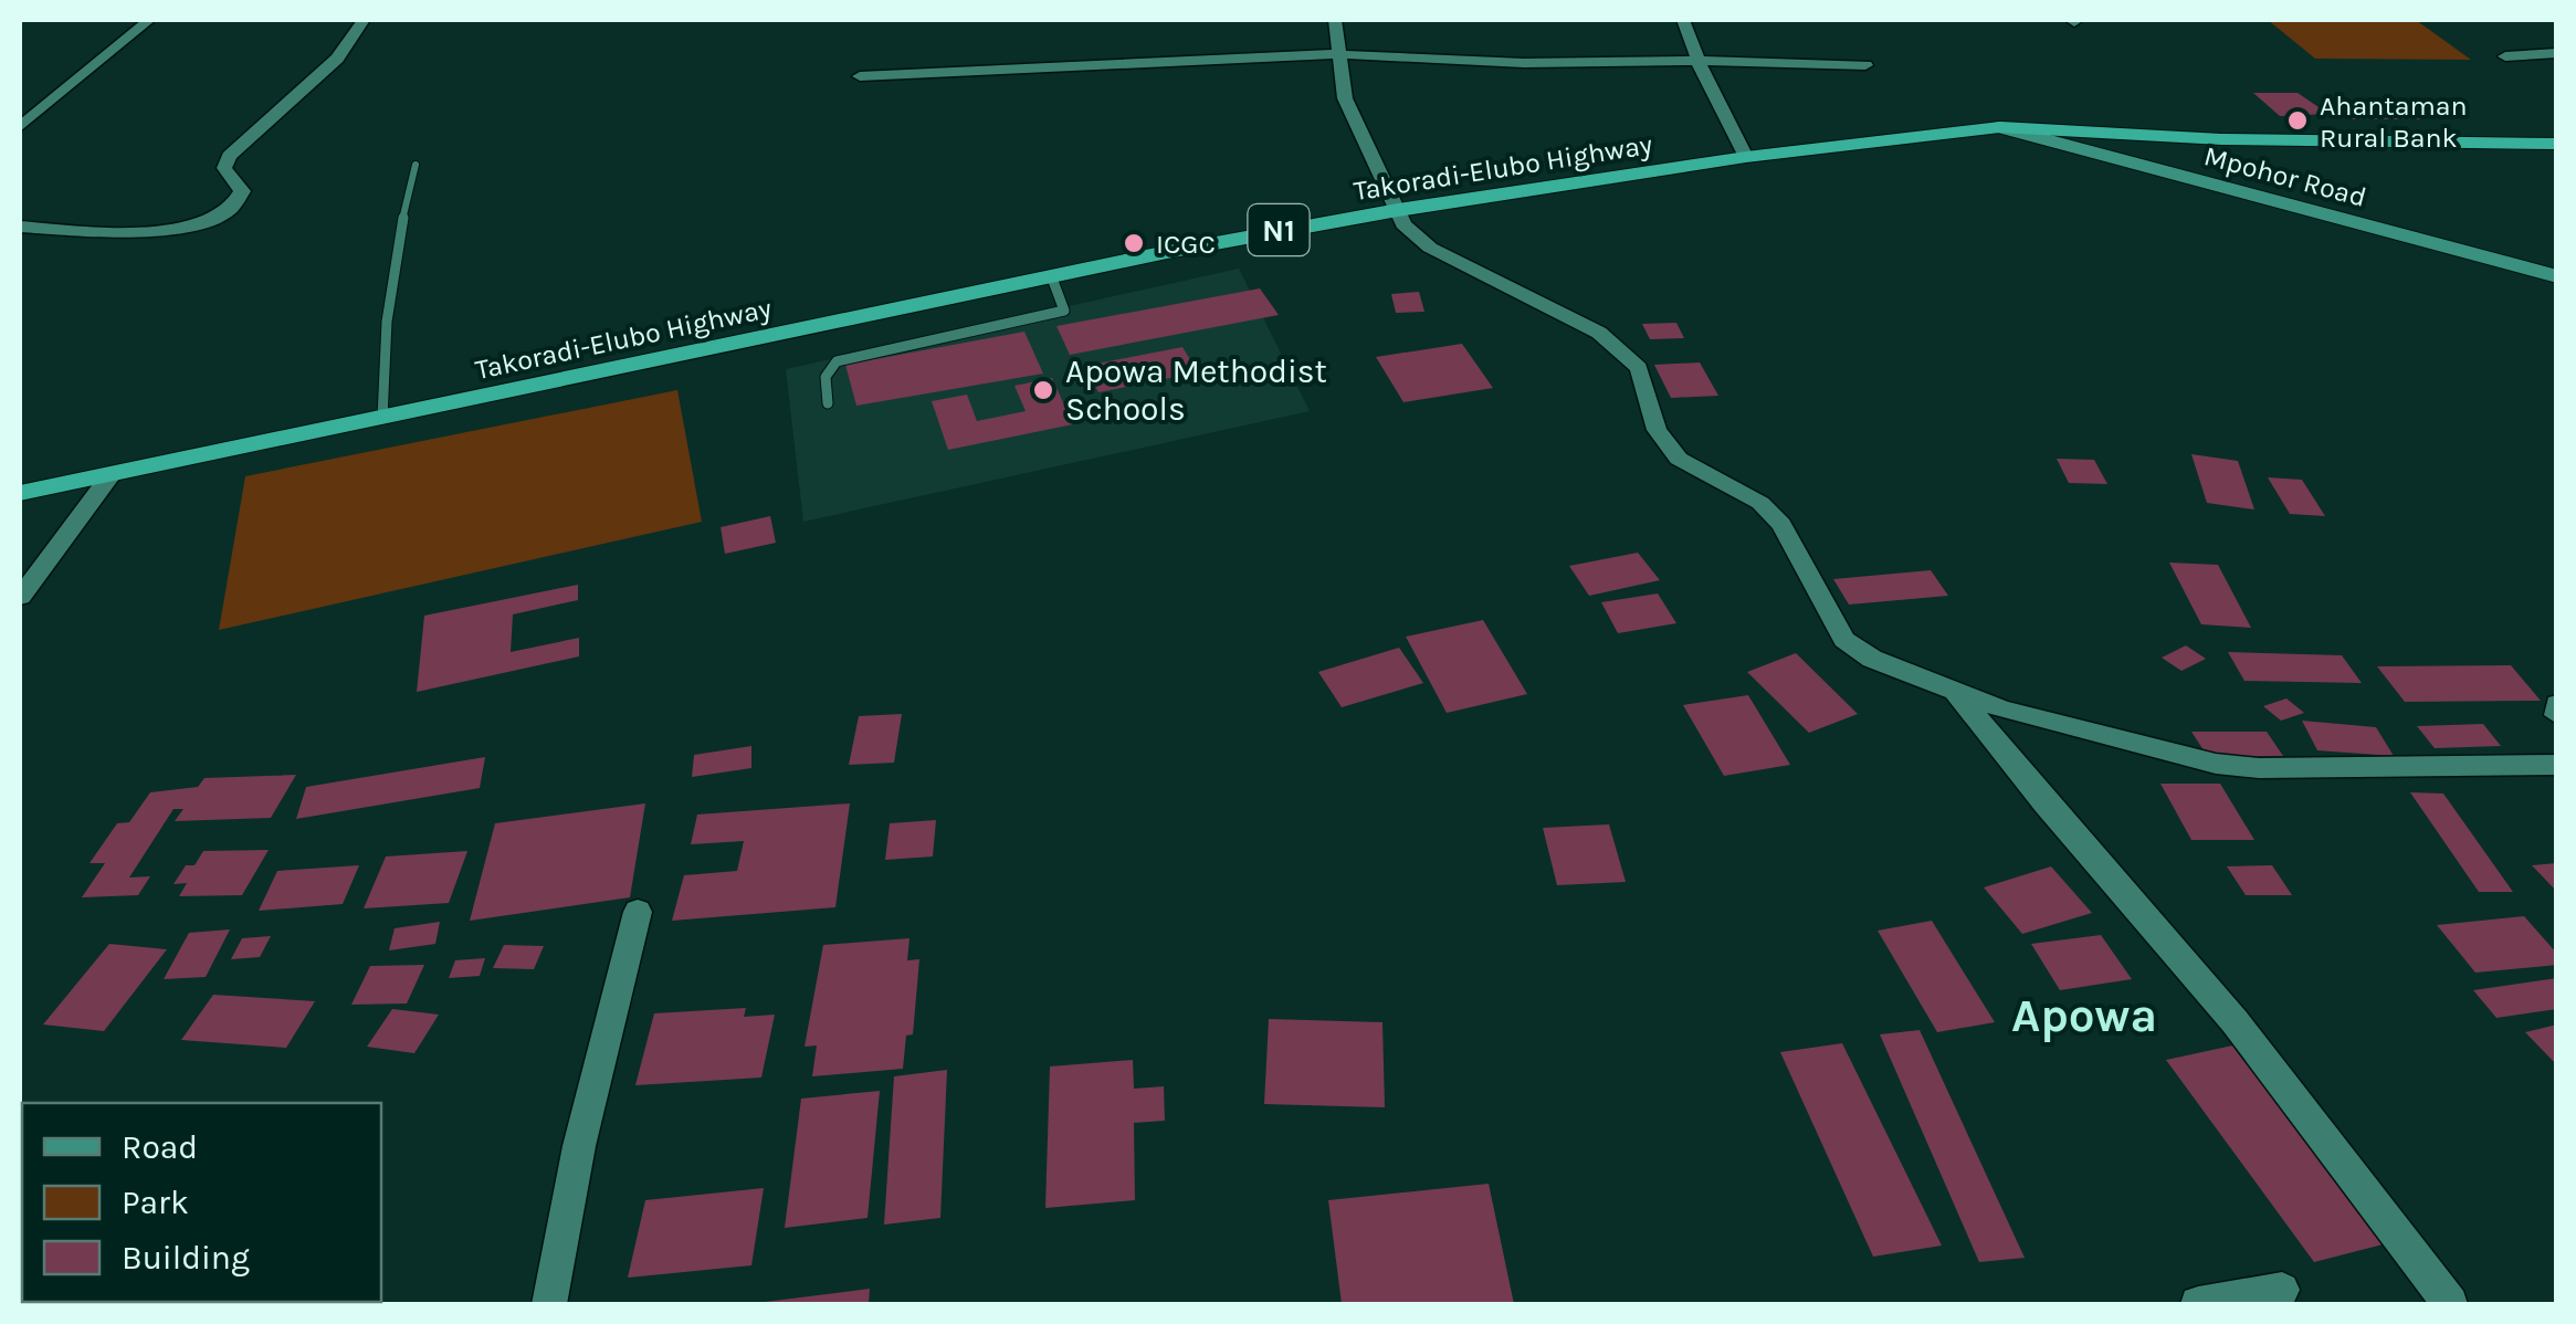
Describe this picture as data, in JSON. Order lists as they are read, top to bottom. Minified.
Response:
{"streets":{"highway":["Takoradi-Elubo Highway","N1"],"main road":["Mpohor Road"]},"crossings":[["Takoradi-Elubo Highway","Mpohor Road"]],"districts":["Apowa"],"places":["Ahantaman Rural Bank","ICGC","Apowa Methodist Schools"],"legend":["Road","Park","Building"]}
